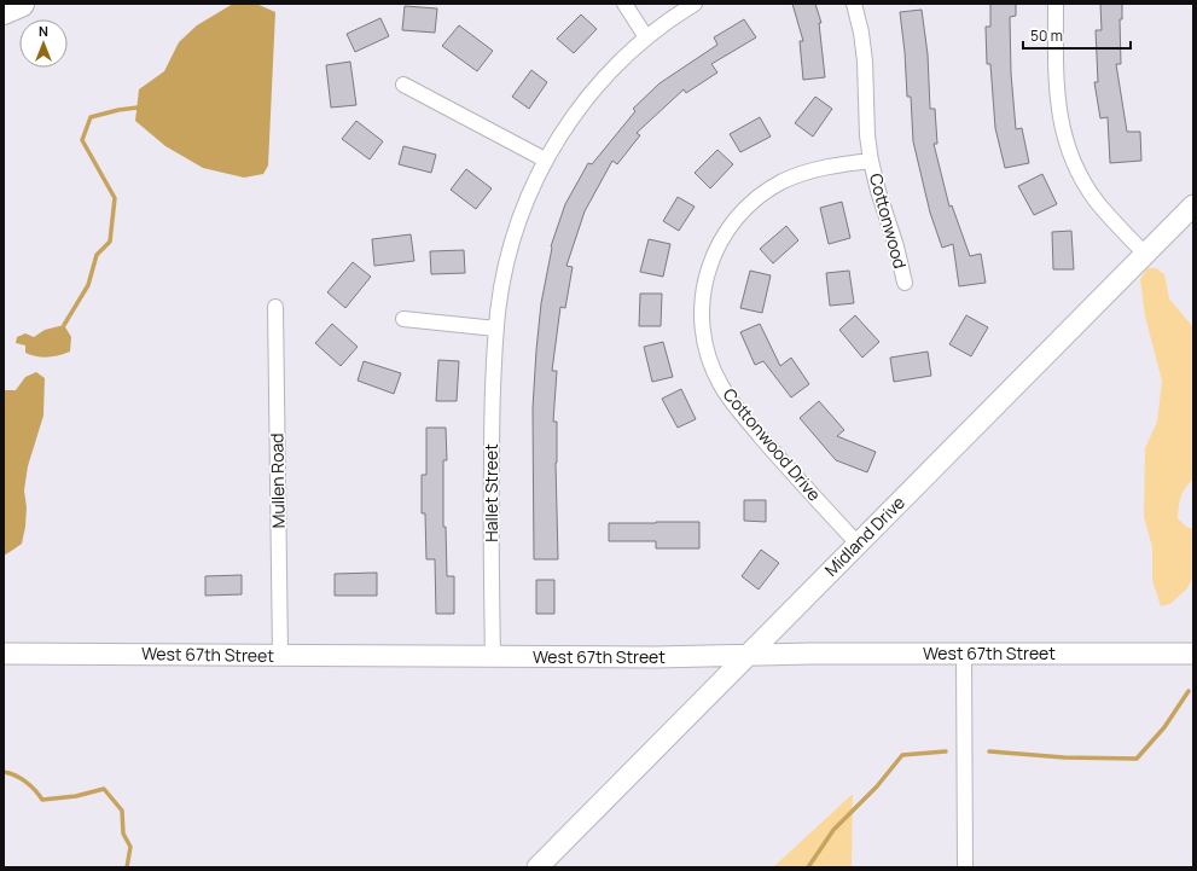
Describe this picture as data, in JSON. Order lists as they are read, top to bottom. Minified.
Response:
{"streets":{"street":["Cottonwood","Cottonwood Drive","Mullen Road","Hallet Street","Midland Drive","West 67th Street"]},"crossings":[["Cottonwood","Cottonwood Drive"],["Cottonwood Drive","Midland Drive"],["Mullen Road","West 67th Street"],["Hallet Street","West 67th Street"],["Midland Drive","West 67th Street"]],"scale_bar":"50 m","north":"top"}
